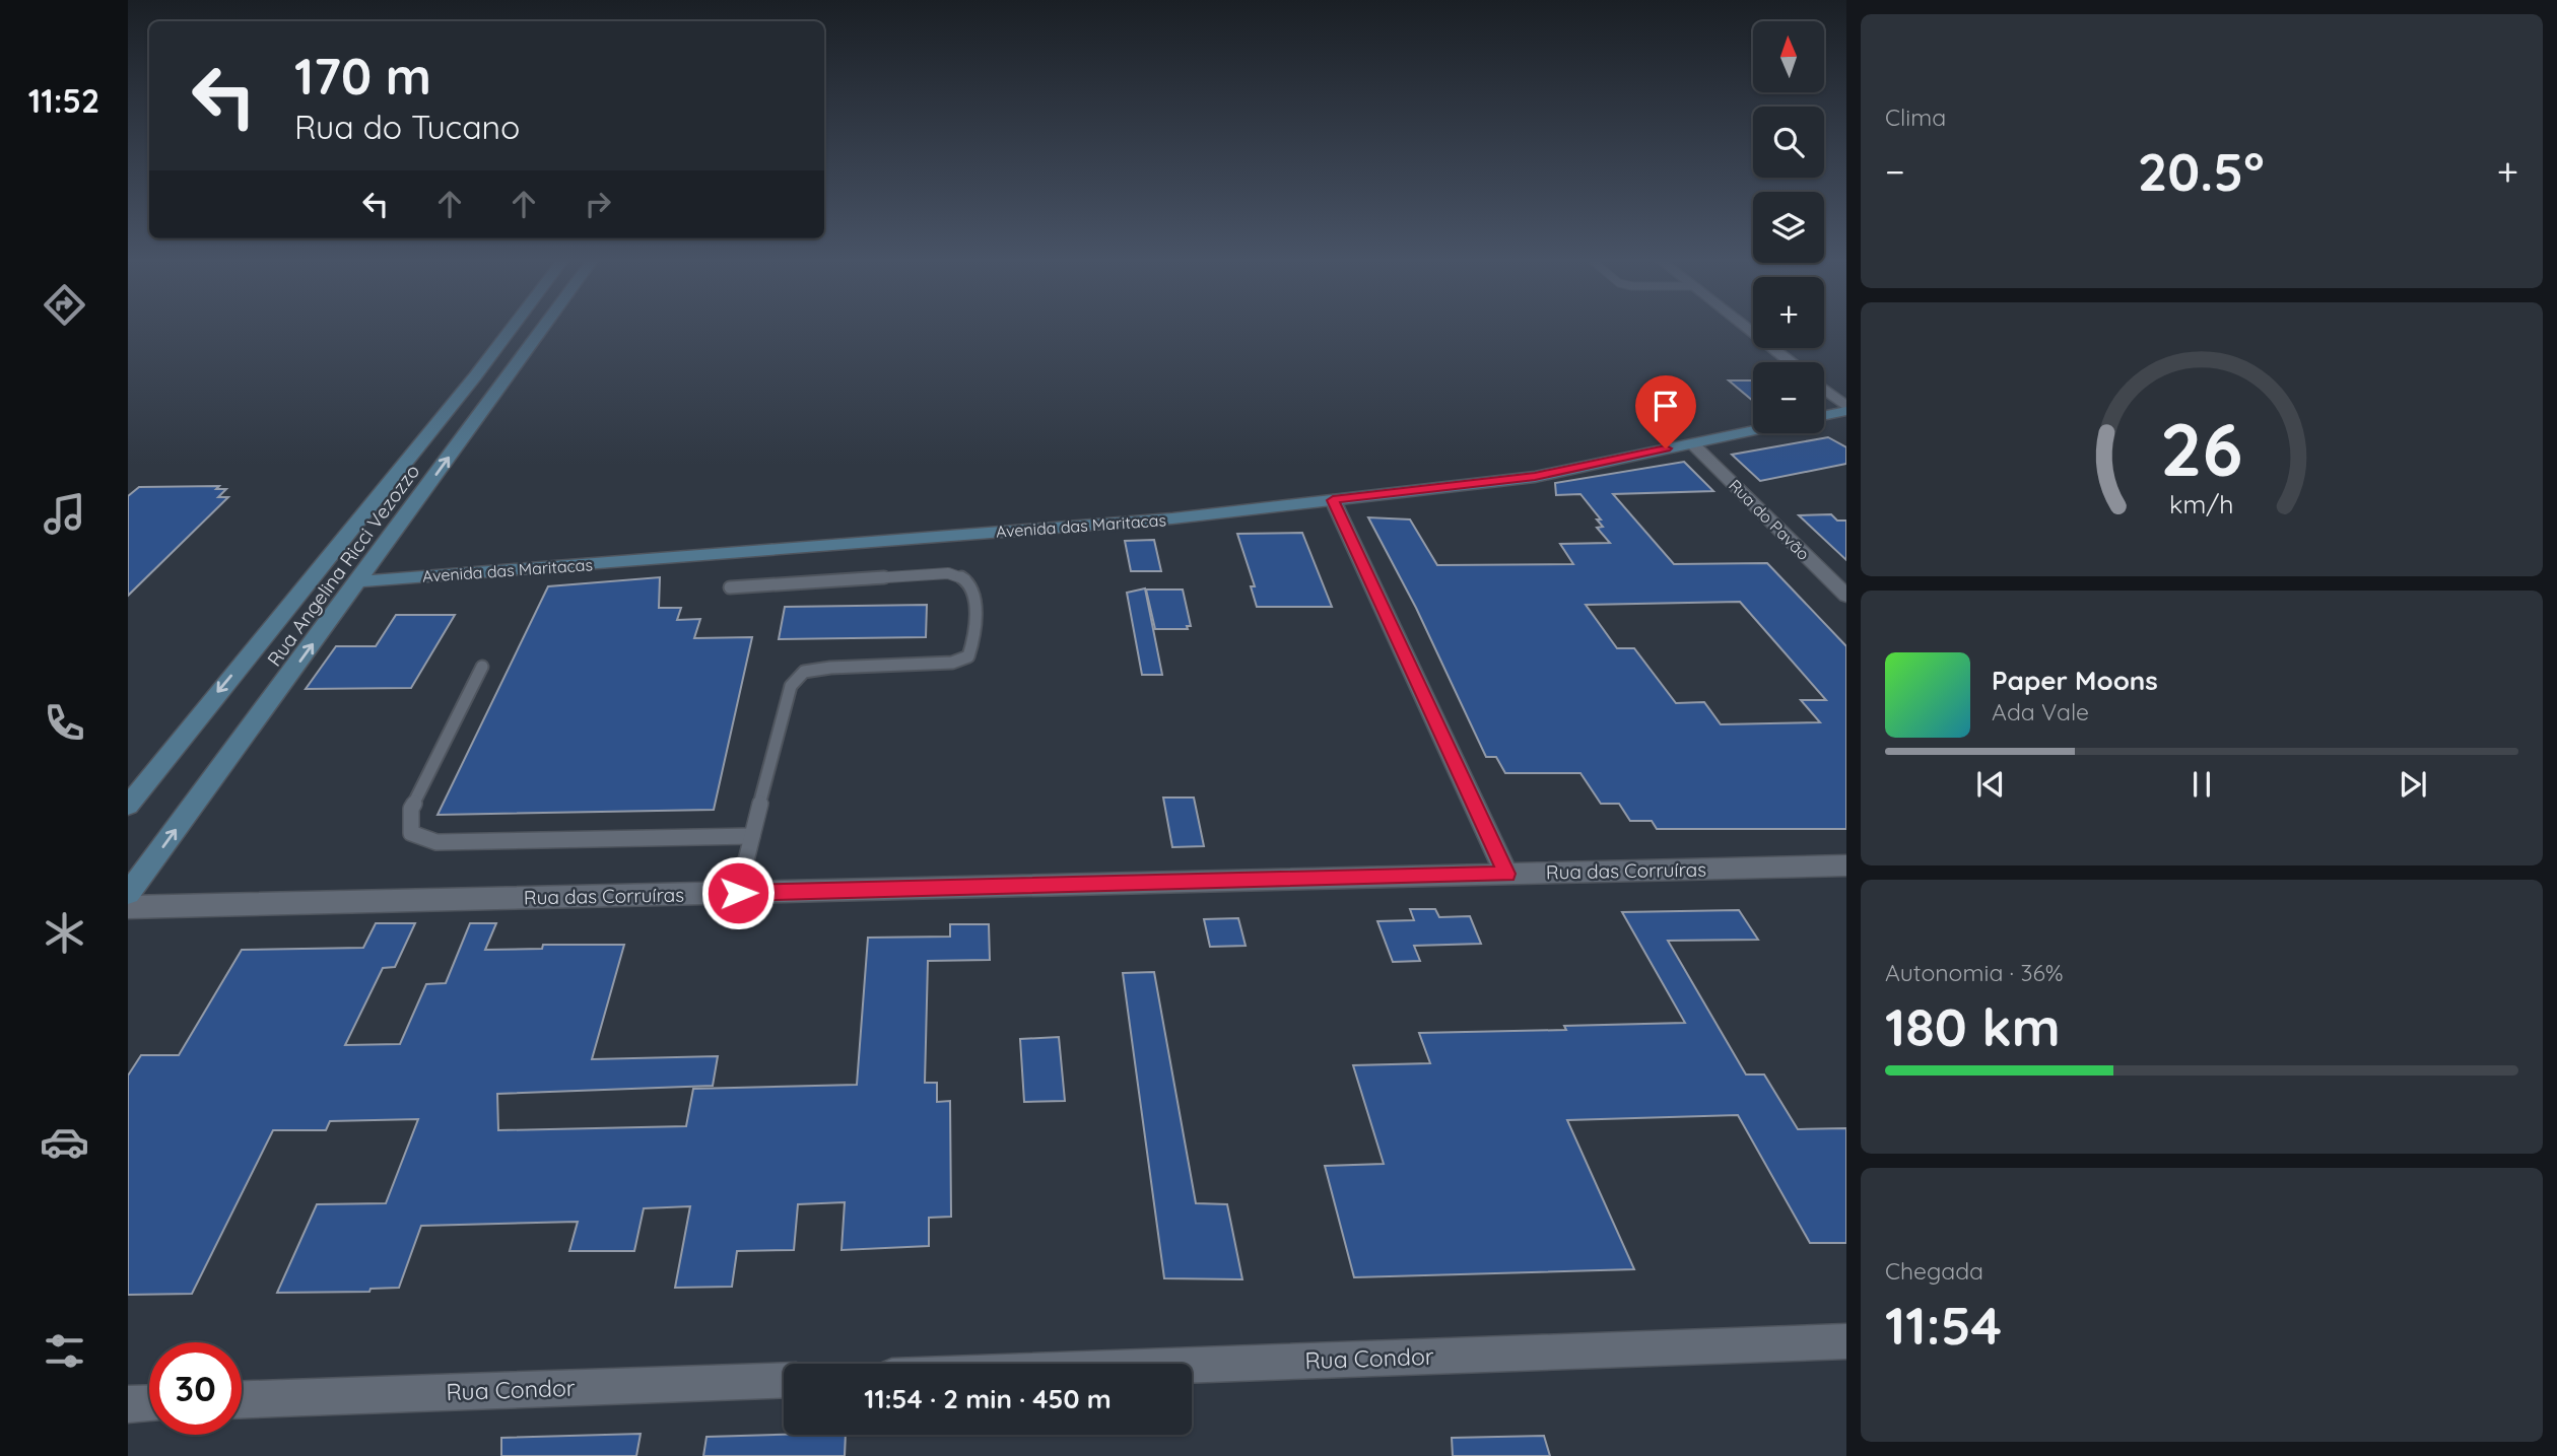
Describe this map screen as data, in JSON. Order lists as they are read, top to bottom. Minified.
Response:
{"streets":{"main road":["Avenida das Maritacas","Rua Angelina Ricci Vezozzo"],"street":["Rua do Pavão","Rua das Corruíras","Rua Condor"]},"crossings":[["Rua do Pavão","Avenida das Maritacas"],["Avenida das Maritacas","Rua Angelina Ricci Vezozzo"]],"north":"top","page":{"tabs":"11:52","tile":["Clima",["Autonomia · 36%","180 km"],["Chegada","11:54"]],"map_buttons":["+","−"],"turn":["170 m","Rua do Tucano"],"heat":["−","20.5°","+"],"song":["Paper Moons","Ada Vale"],"limit":"30","trip":"11:54 · 2 min · 450 m","gauge":["26","km/h"]}}
